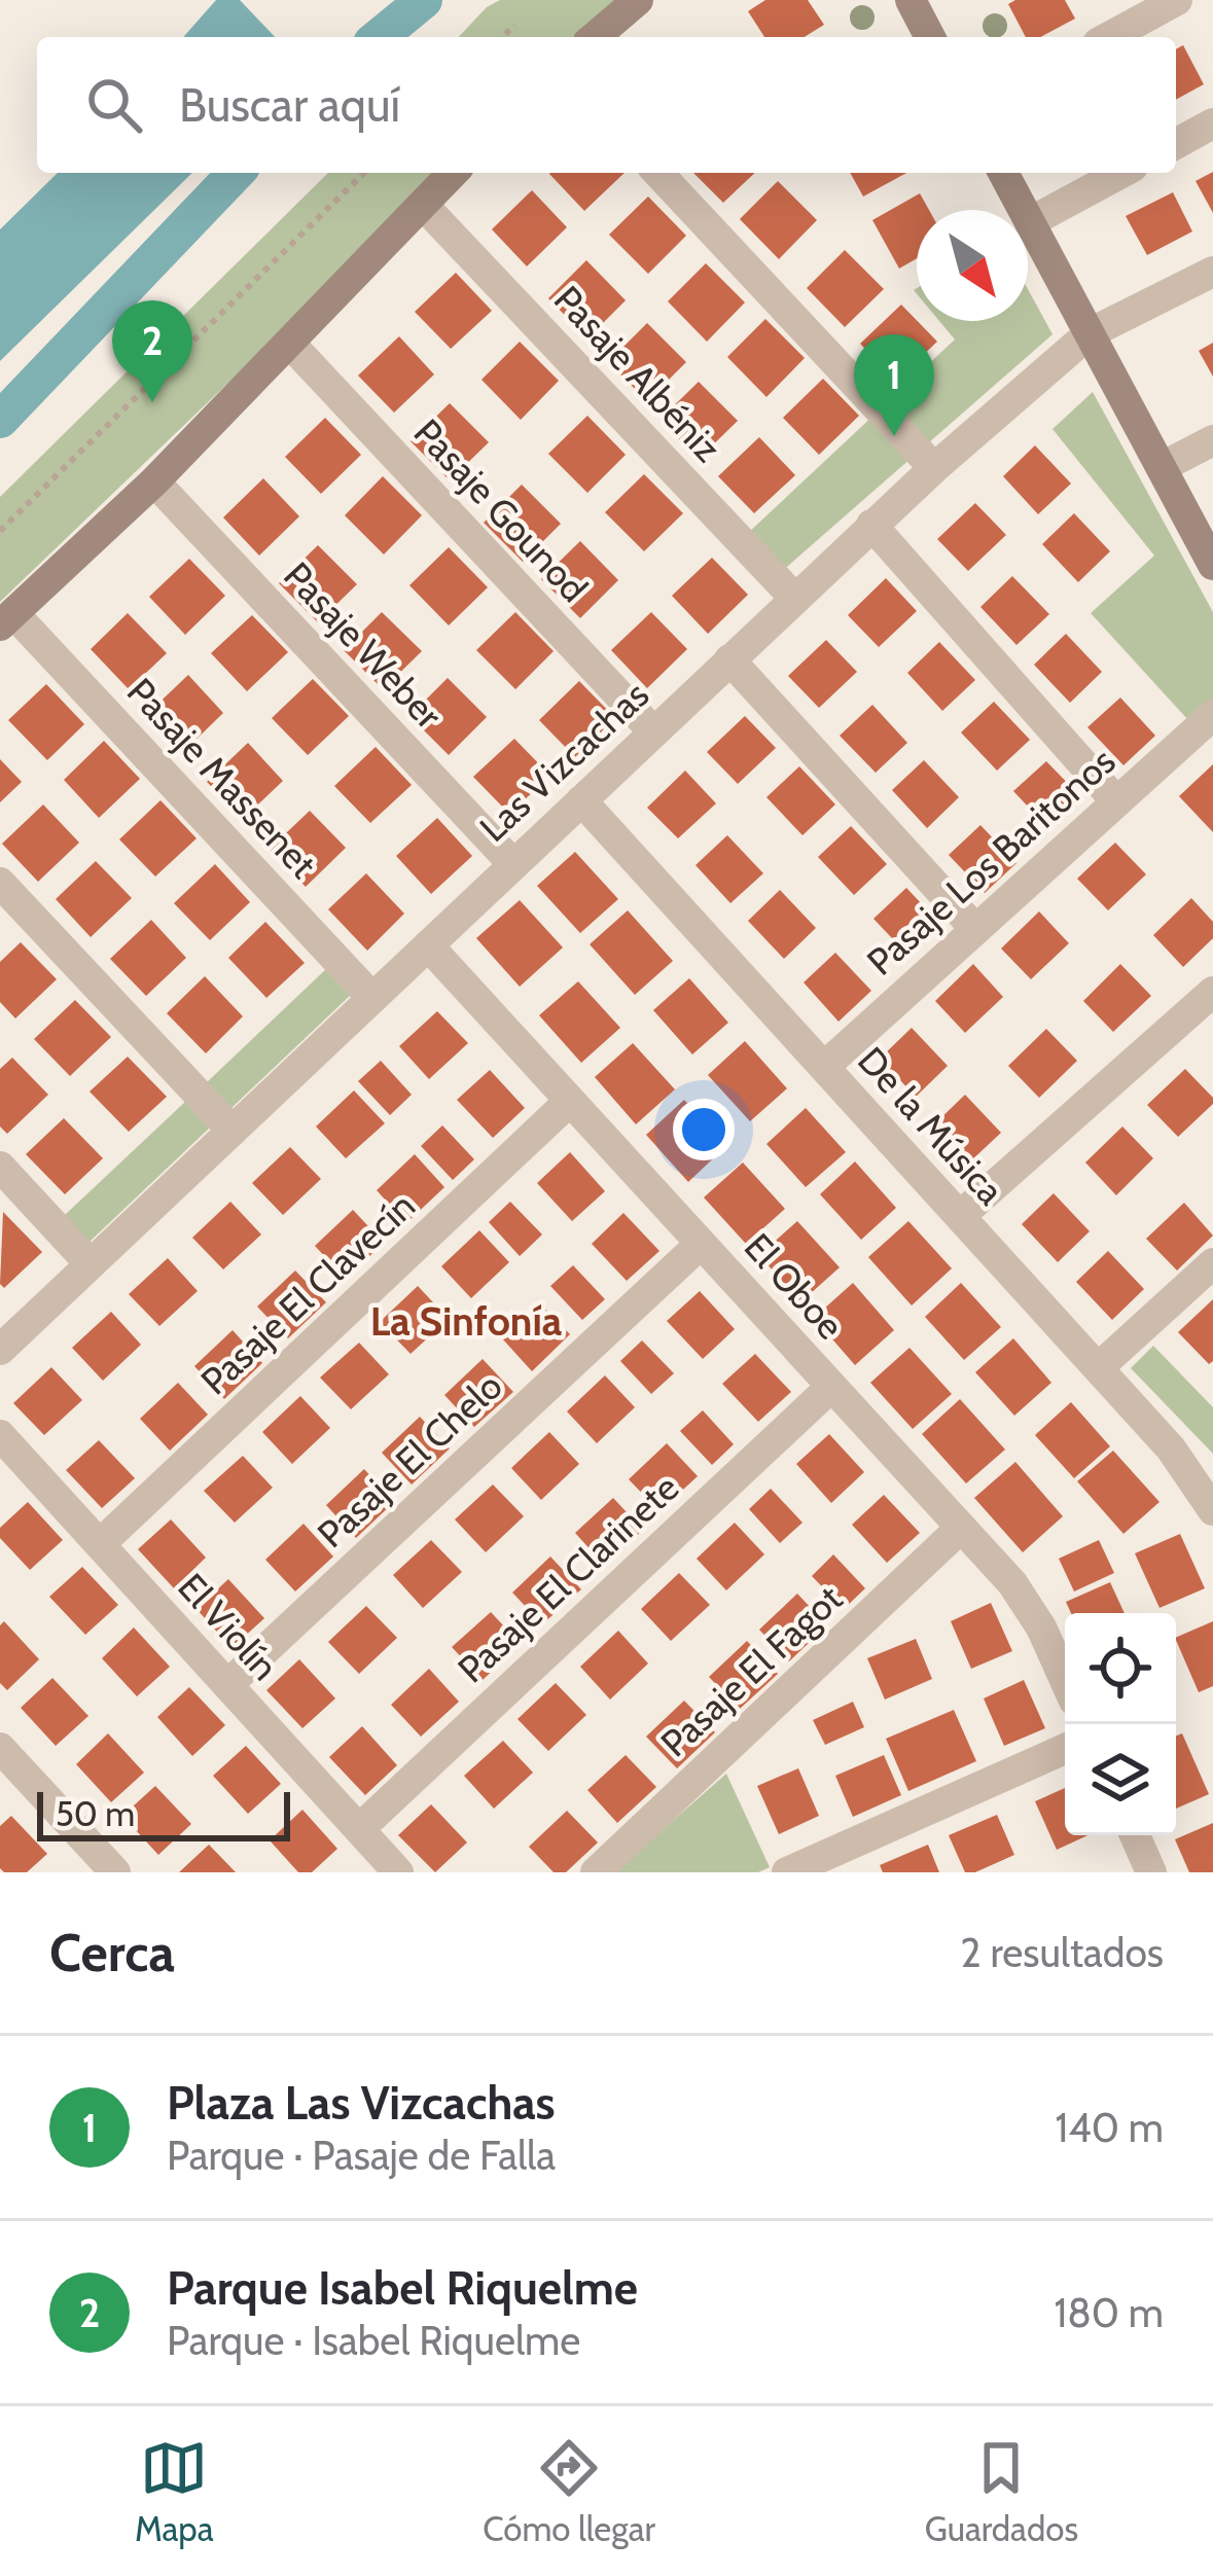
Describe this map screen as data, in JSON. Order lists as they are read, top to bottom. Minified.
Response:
{"streets":{"street":["Pasaje Albéniz","Pasaje Gounod","Pasaje Weber","Las Vizcachas","Pasaje Massenet","Pasaje Los Baritonos","De la Música","El Oboe","Pasaje El Clavecín","Pasaje El Chelo","Pasaje El Clarinete","El Violín","Pasaje El Fagot"]},"crossings":[["Pasaje Albéniz","Las Vizcachas"],["Pasaje Gounod","Las Vizcachas"],["Pasaje Weber","Las Vizcachas"],["Las Vizcachas","Pasaje Massenet"],["Las Vizcachas","De la Música"],["Las Vizcachas","El Oboe"],["Pasaje Los Baritonos","De la Música"],["El Oboe","Pasaje El Clavecín"],["El Oboe","Pasaje El Chelo"],["El Oboe","Pasaje El Clarinete"],["El Oboe","Pasaje El Fagot"],["Pasaje El Clavecín","El Violín"],["Pasaje El Chelo","El Violín"],["Pasaje El Clarinete","El Violín"]],"districts":["La Sinfonía"],"scale_bar":"50 m","north":"bottom right","page":{"search":"Buscar aquí","pins":["2","1"],"scale":"50 m","heading":["Cerca","2 resultados"],"list":[{"mark":"1","name":"Plaza Las Vizcachas","note":"Parque · Pasaje de Falla","value":"140 m"},{"mark":"2","name":"Parque Isabel Riquelme","note":"Parque · Isabel Riquelme","value":"180 m"}],"nav":["Mapa","Cómo llegar","Guardados"]}}
